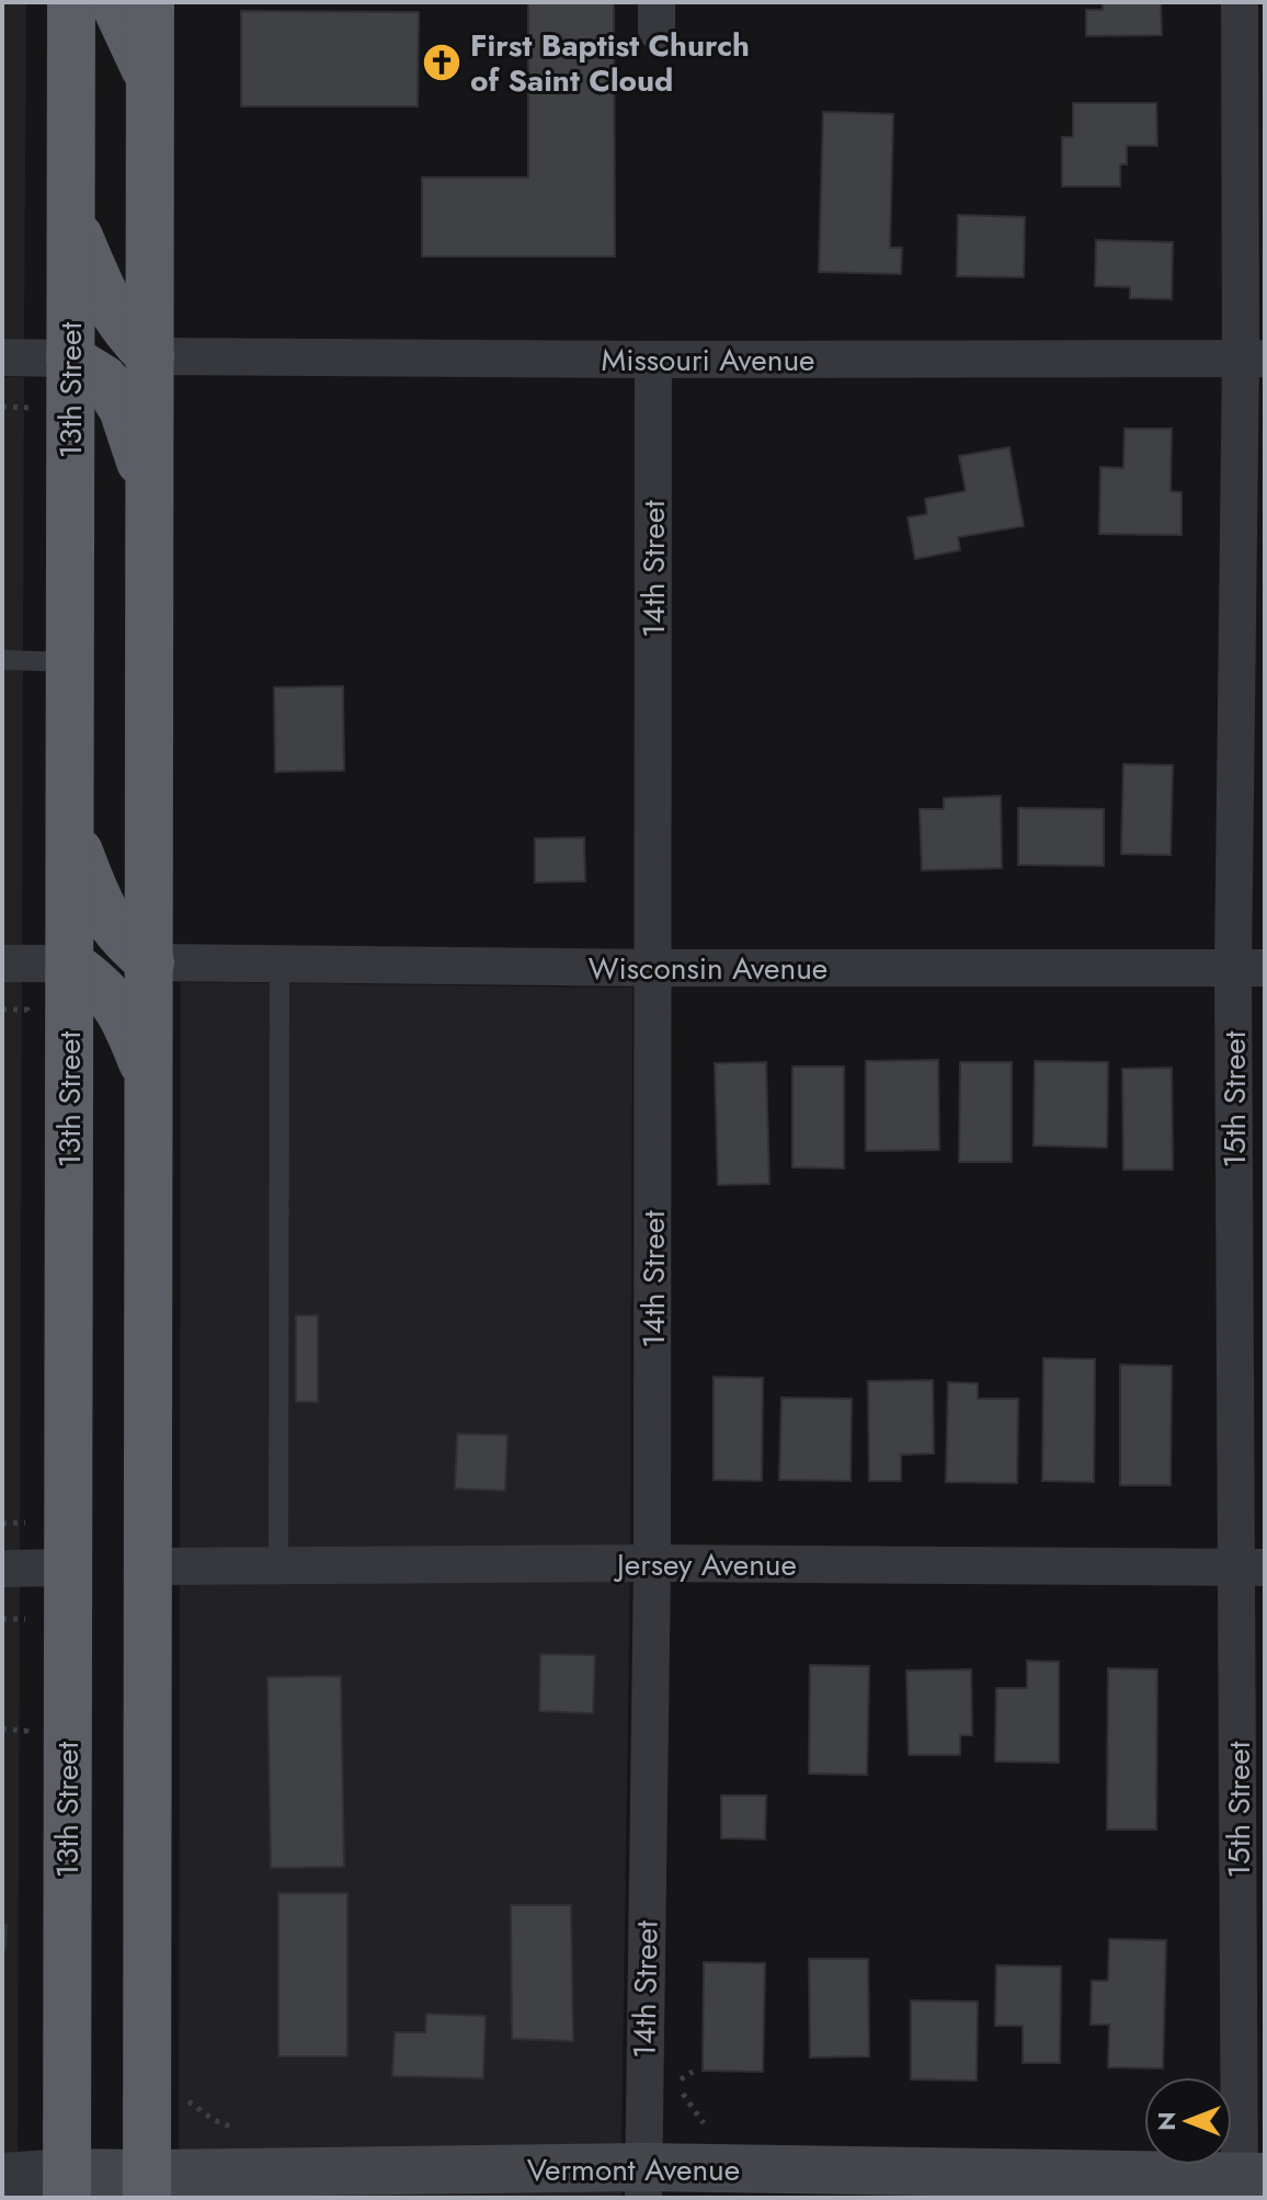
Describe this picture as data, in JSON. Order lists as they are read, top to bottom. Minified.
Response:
{"streets":{"highway":["13th Street"],"main road":["Vermont Avenue"],"street":["Missouri Avenue","14th Street","Wisconsin Avenue","15th Street","Jersey Avenue"]},"crossings":[["Missouri Avenue","14th Street"],["Missouri Avenue","15th Street"],["13th Street","Vermont Avenue"],["14th Street","Wisconsin Avenue"],["14th Street","Jersey Avenue"],["14th Street","Vermont Avenue"],["Wisconsin Avenue","15th Street"],["15th Street","Jersey Avenue"],["15th Street","Vermont Avenue"]],"places":{"church":["First Baptist Church of Saint Cloud"]},"north":"left"}
